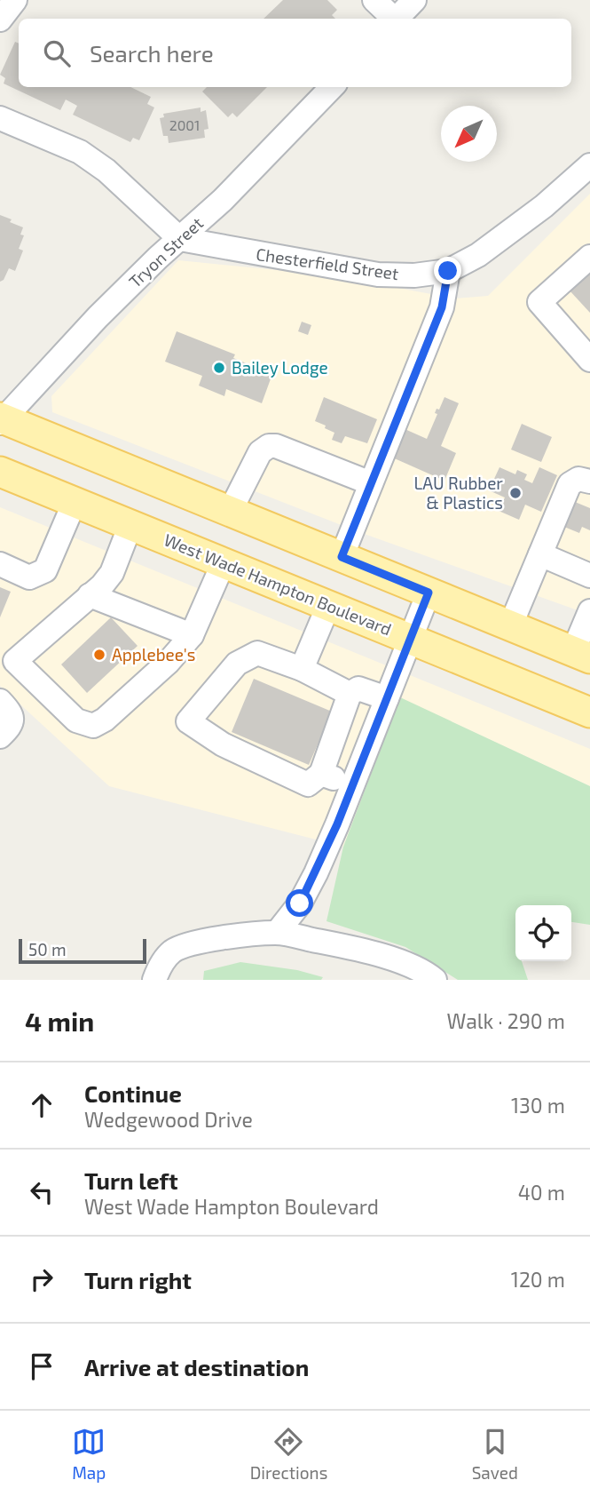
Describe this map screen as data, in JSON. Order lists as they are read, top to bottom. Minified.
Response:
{"streets":{"main road":["West Wade Hampton Boulevard"],"street":["Tryon Street","Chesterfield Street"]},"crossings":[["Tryon Street","Chesterfield Street"]],"places":["Bailey Lodge","LAU Rubber & Plastics","Applebee's"],"house_numbers":["2001"],"scale_bar":"50 m","north":"bottom left","page":{"search":"Search here","scale":"50 m","heading":["4 min","Walk · 290 m"],"list":[["Continue","Wedgewood Drive","130 m"],["Turn left","West Wade Hampton Boulevard","40 m"],["Turn right","120 m"],"Arrive at destination"],"nav":["Map","Directions","Saved"]}}
